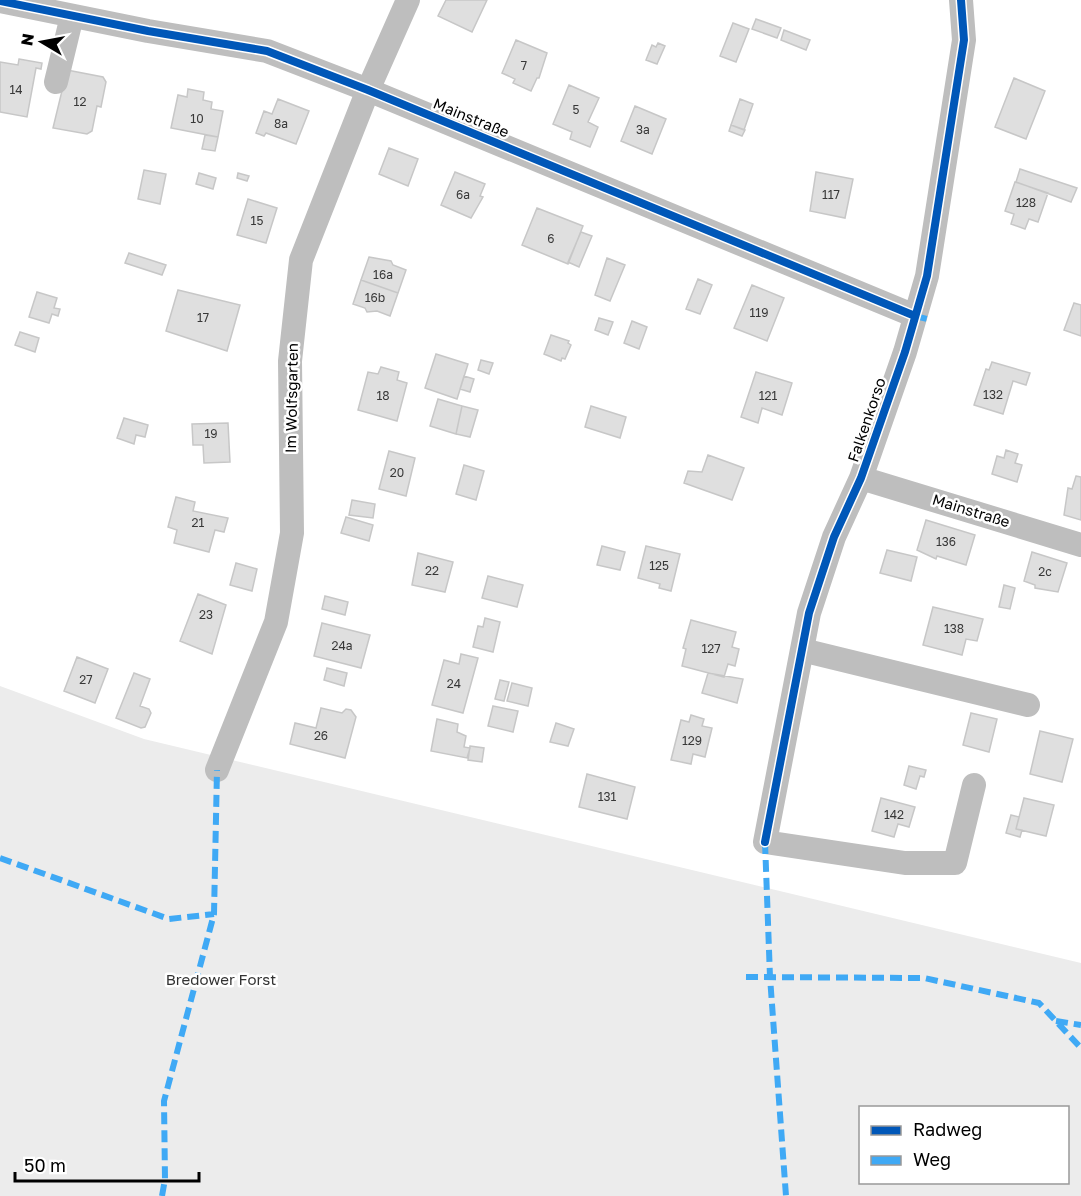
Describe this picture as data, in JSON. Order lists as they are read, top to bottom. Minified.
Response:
{"streets":{"street":["Mainstraße","Im Wolfsgarten","Falkenkorso"]},"crossings":[["Mainstraße","Im Wolfsgarten"],["Mainstraße","Falkenkorso"]],"parks":["Bredower Forst"],"house_numbers":["7","14","12","5","10","8a","3a","6a","117","128","15","6","16a","16b","119","17","132","18","121","19","20","21","136","125","22","2c","23","138","24a","127","27","24","26","129","131","142"],"legend":["Radweg","Weg"],"scale_bar":"50 m","north":"left"}
